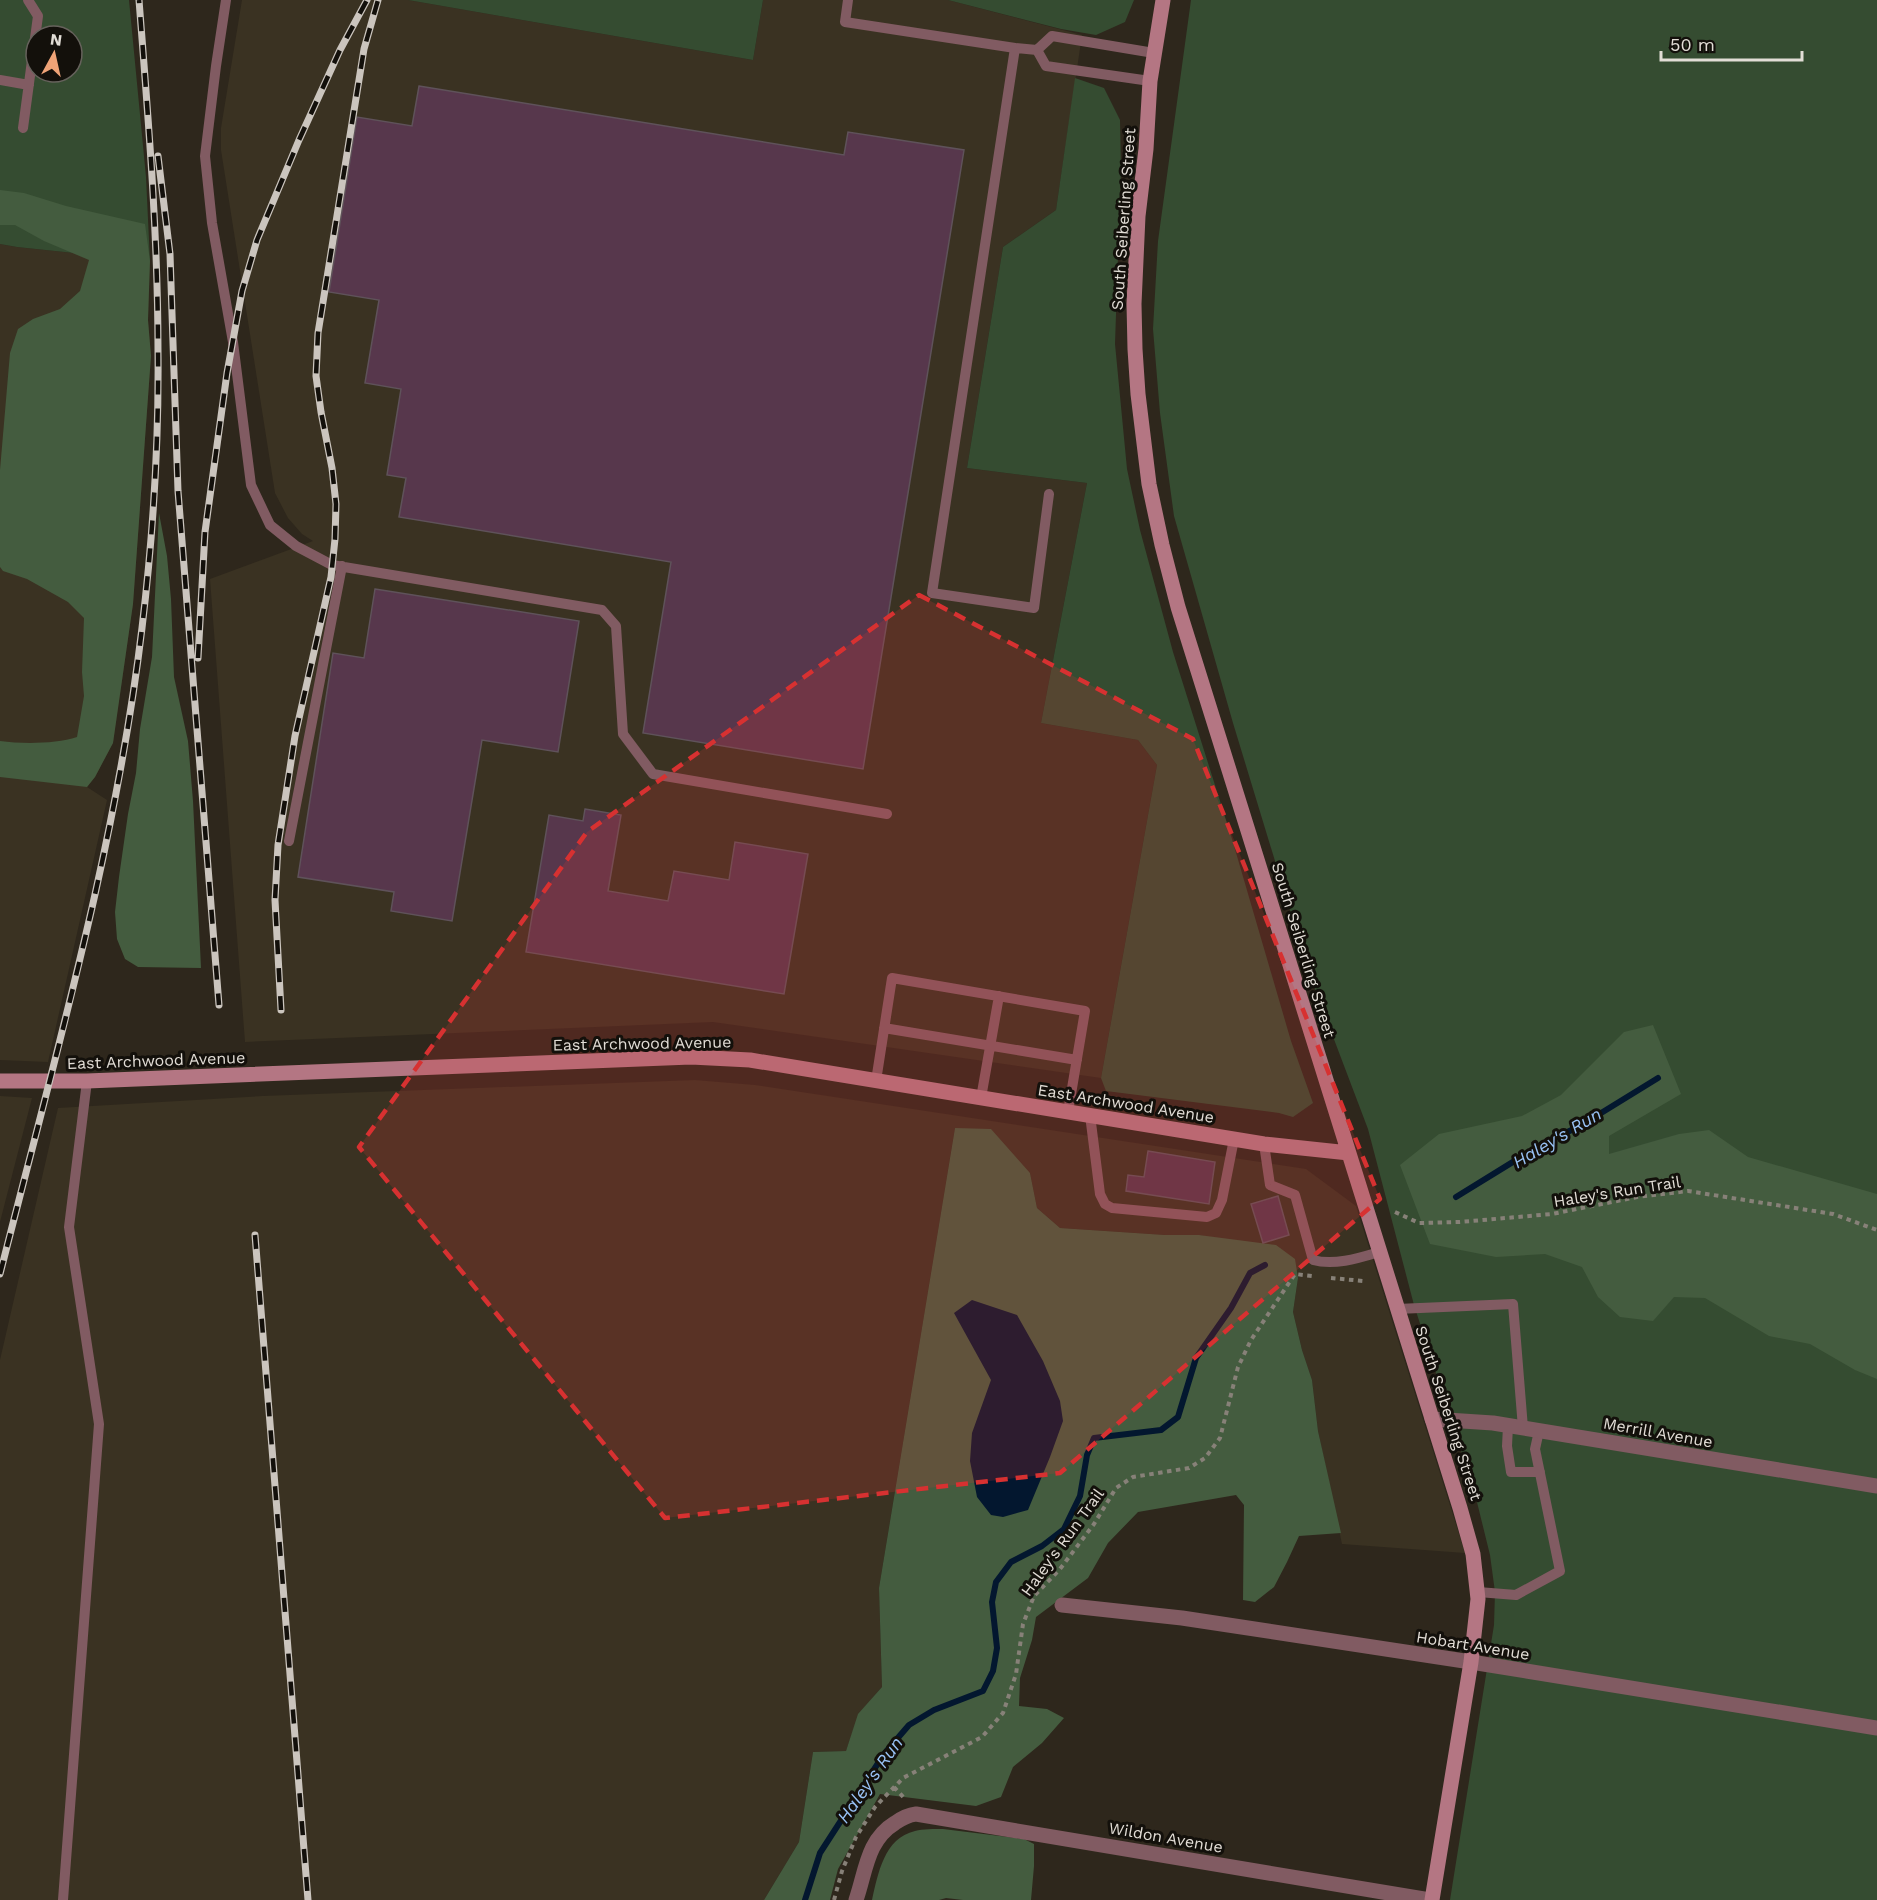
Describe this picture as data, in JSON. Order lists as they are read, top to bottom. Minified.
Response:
{"streets":{"main road":["South Seiberling Street","East Archwood Avenue"],"street":["Merrill Avenue","Hobart Avenue","Wildon Avenue"],"path":["Haley's Run Trail"]},"crossings":[["South Seiberling Street","East Archwood Avenue"],["South Seiberling Street","Merrill Avenue"],["South Seiberling Street","Hobart Avenue"],["South Seiberling Street","Wildon Avenue"]],"water":["Haley's Run"],"scale_bar":"50 m","north":"top"}
